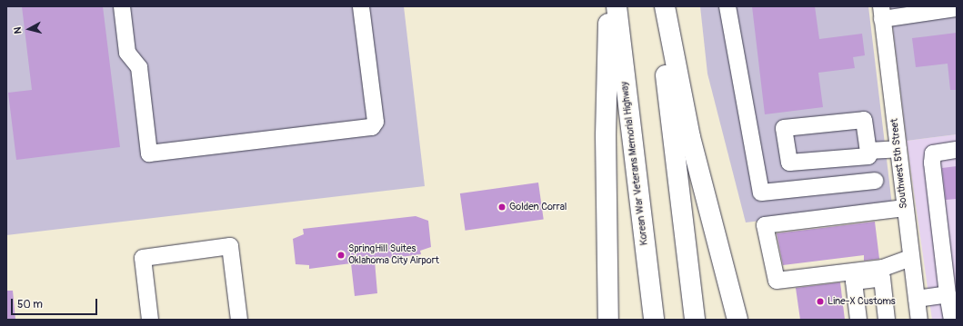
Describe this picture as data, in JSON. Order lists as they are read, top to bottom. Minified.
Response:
{"streets":{"highway":["Korean War Veterans Memorial Highway"],"street":["Southwest 5th Street"]},"places":["Golden Corral","SpringHill Suites Oklahoma City Airport","Line-X Customs"],"scale_bar":"50 m","north":"left"}
